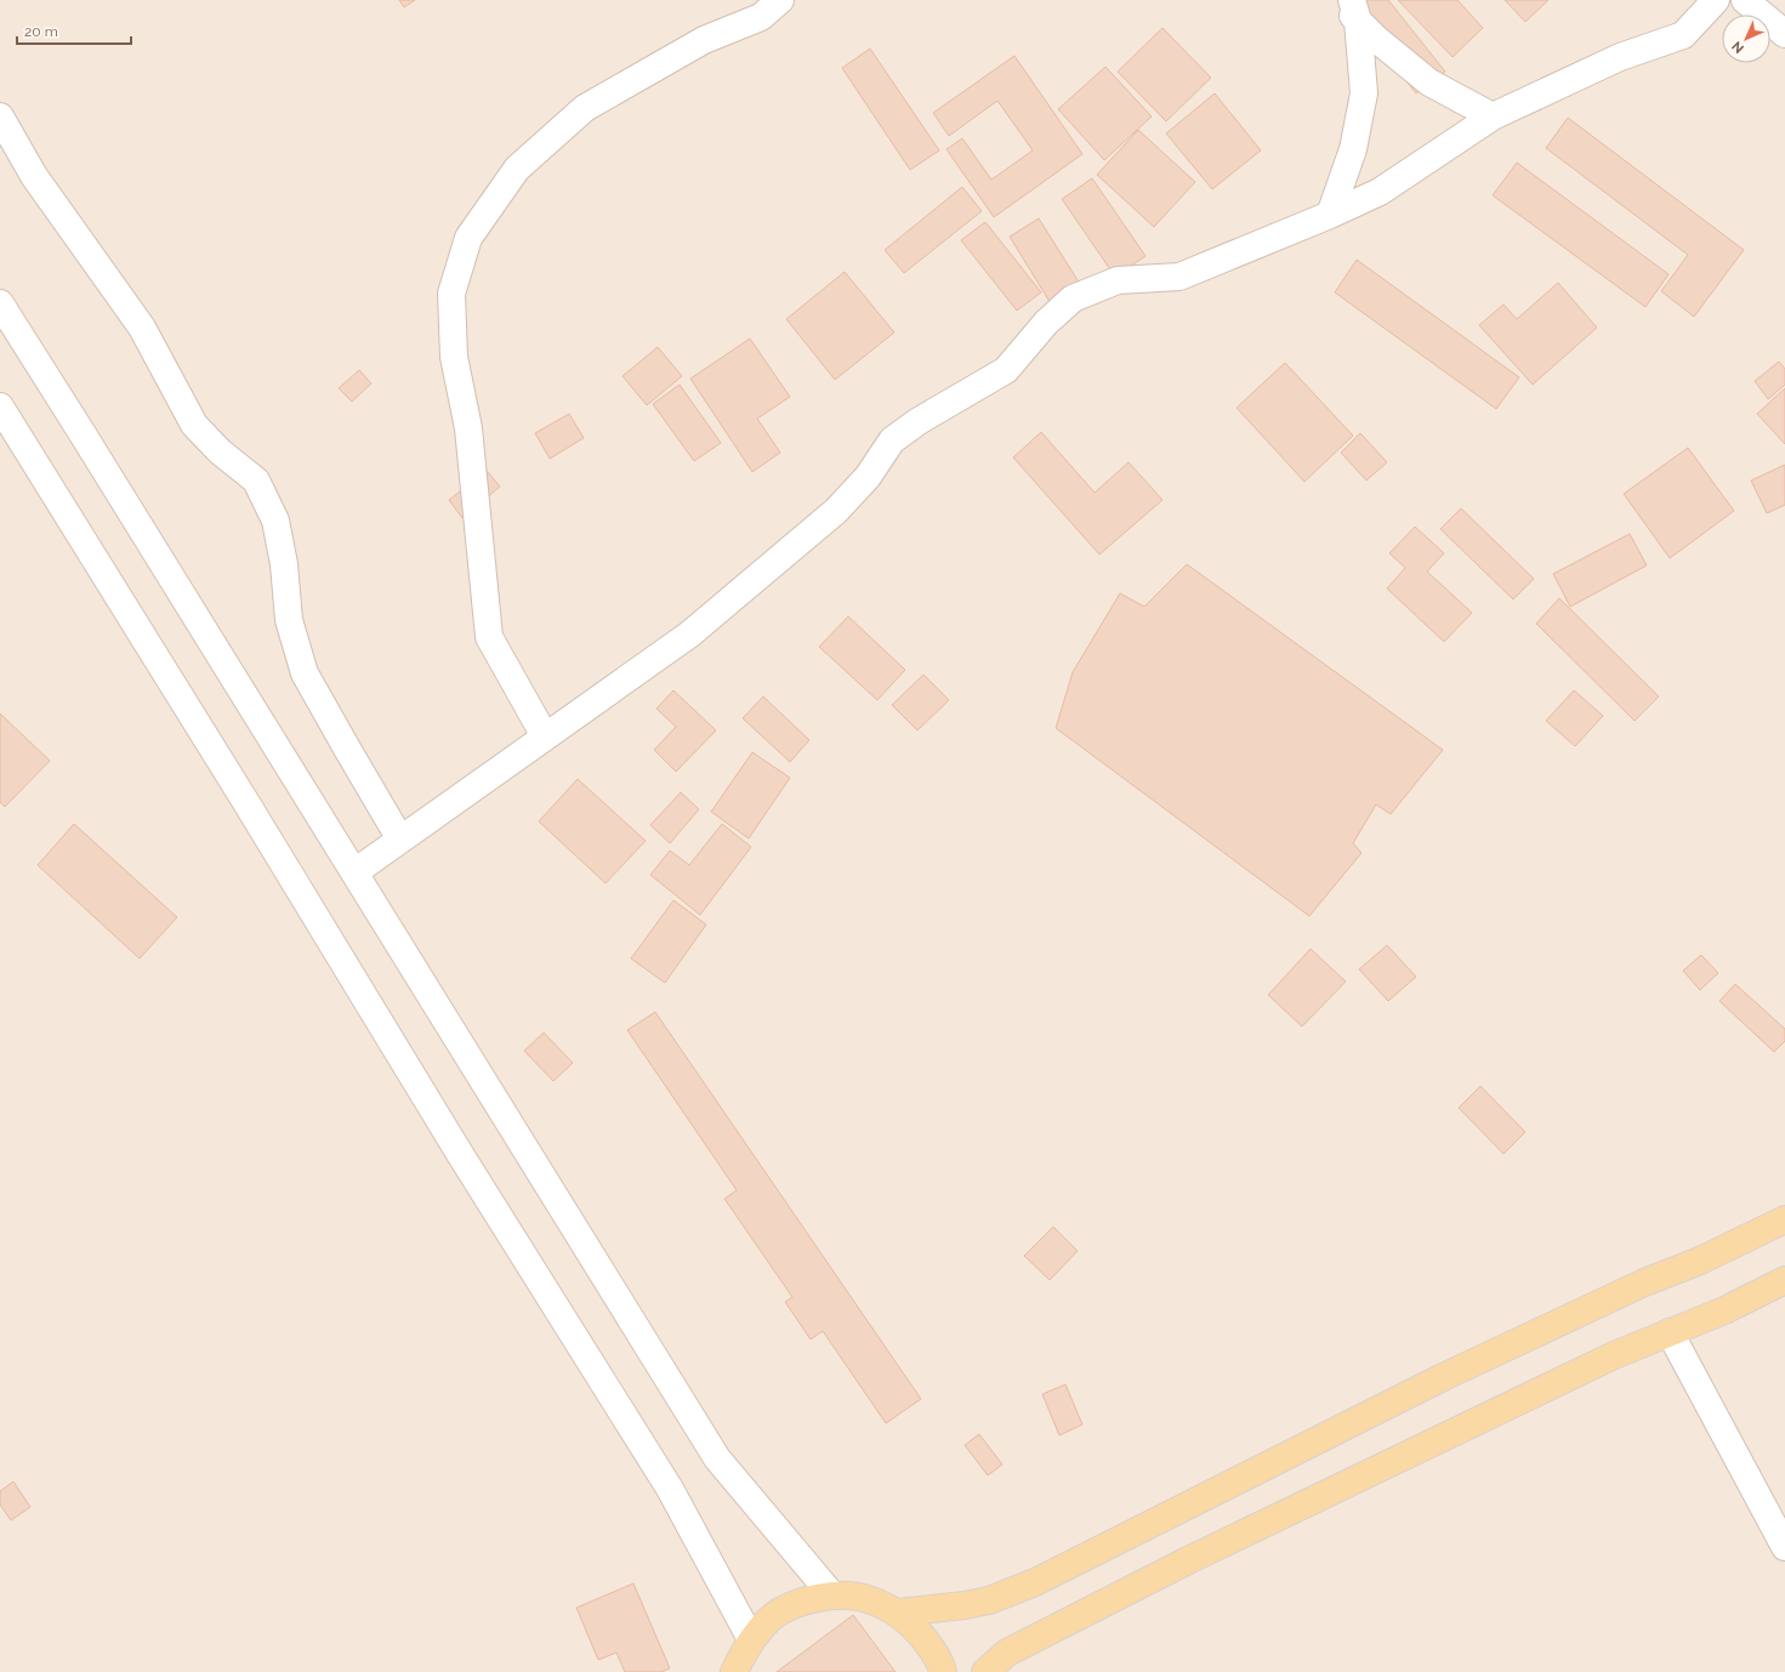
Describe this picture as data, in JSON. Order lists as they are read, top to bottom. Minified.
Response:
{"scale_bar":"20 m","north":"bottom left"}
